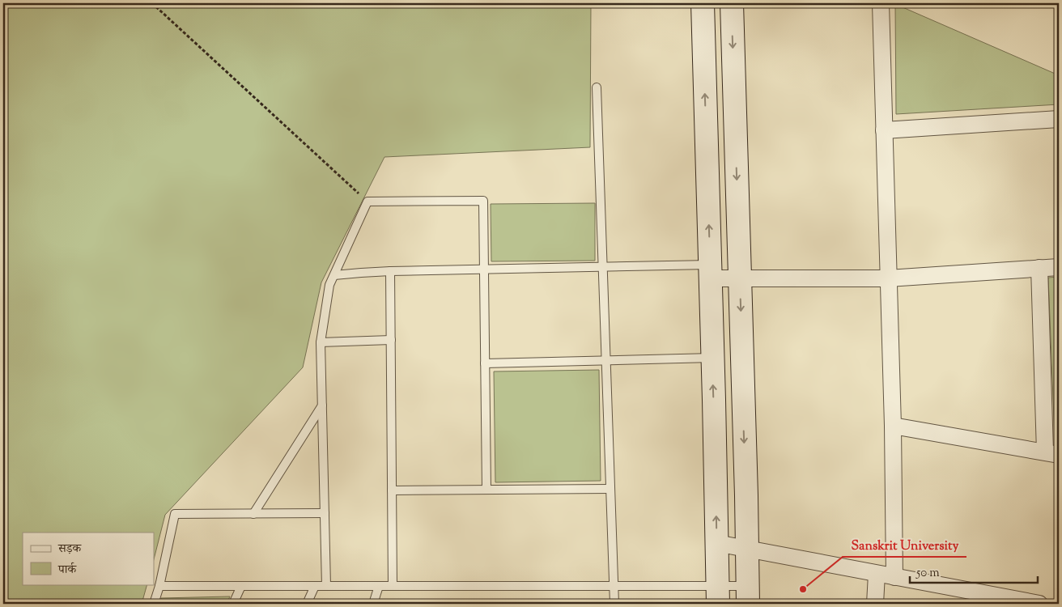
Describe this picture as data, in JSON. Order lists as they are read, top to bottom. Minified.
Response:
{"places":["Sanskrit University"],"legend":["सड़क","पार्क"],"scale_bar":"50 m"}
